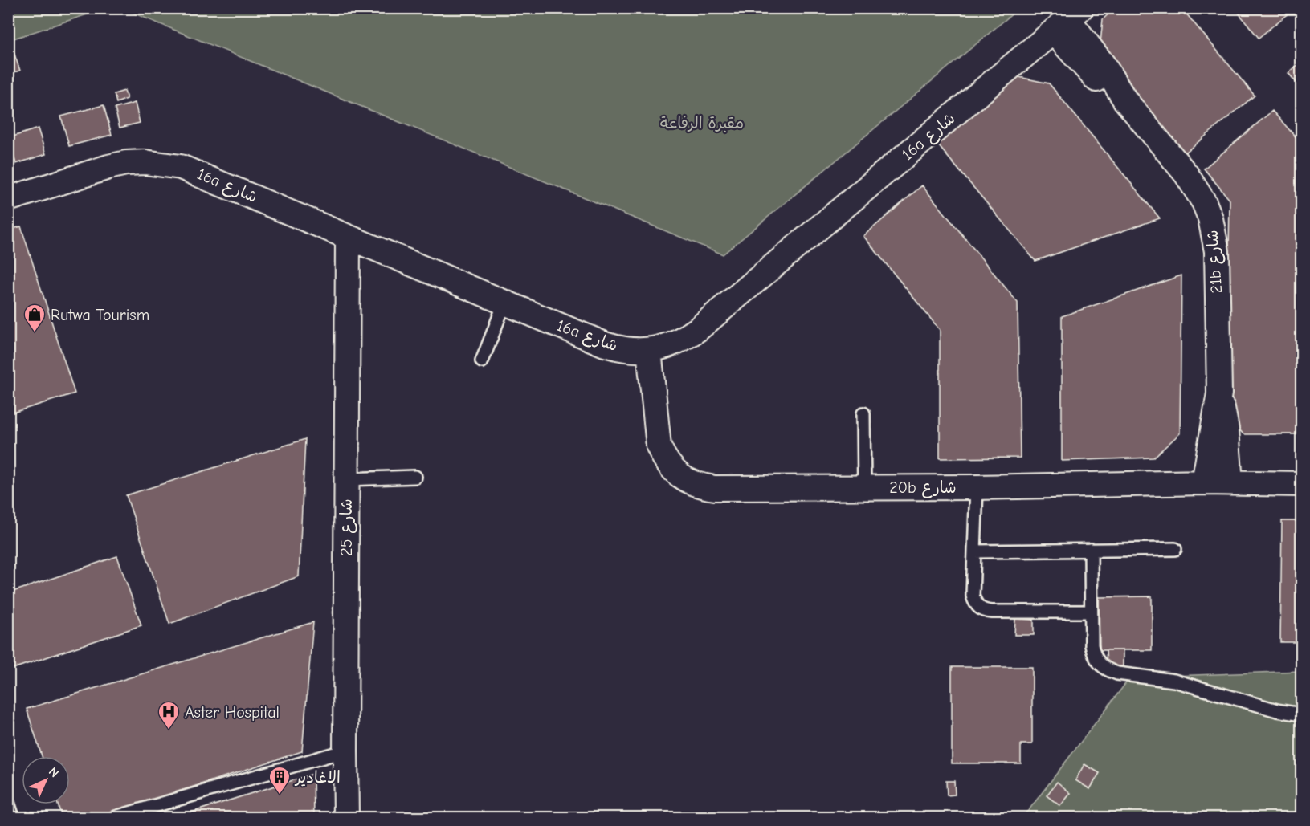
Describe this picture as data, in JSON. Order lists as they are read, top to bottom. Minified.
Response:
{"streets":{"street":["16a شارع","21b شارع","20b شارع","شارع 25"]},"crossings":[["16a شارع","21b شارع"],["16a شارع","20b شارع"],["16a شارع","شارع 25"],["21b شارع","20b شارع"]],"parks":["مقبرة الرفاعة"],"places":{"shop":["Rutwa Tourism"],"hospital":["Aster Hospital"],"building":["الاغادیر"]},"north":"top right"}
